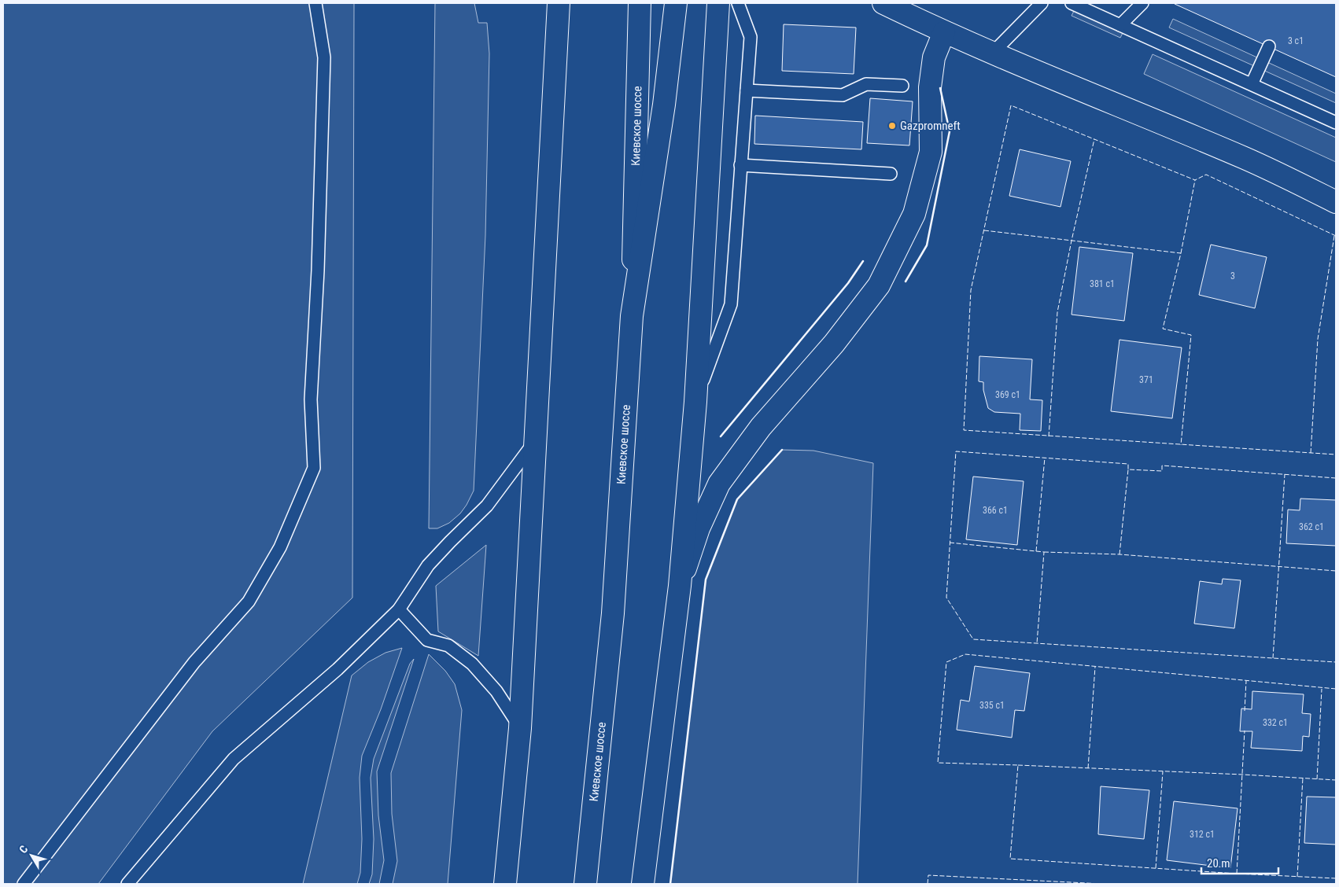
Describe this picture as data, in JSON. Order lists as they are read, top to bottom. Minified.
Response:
{"streets":{"main road":["Киевское шоссе"]},"places":["Gazpromneft"],"house_numbers":["3 с1","3","381 с1","371","369 с1","366 с1","362 с1","335 с1","332 с1","312 с1"],"scale_bar":"20 m","north":"top left"}
